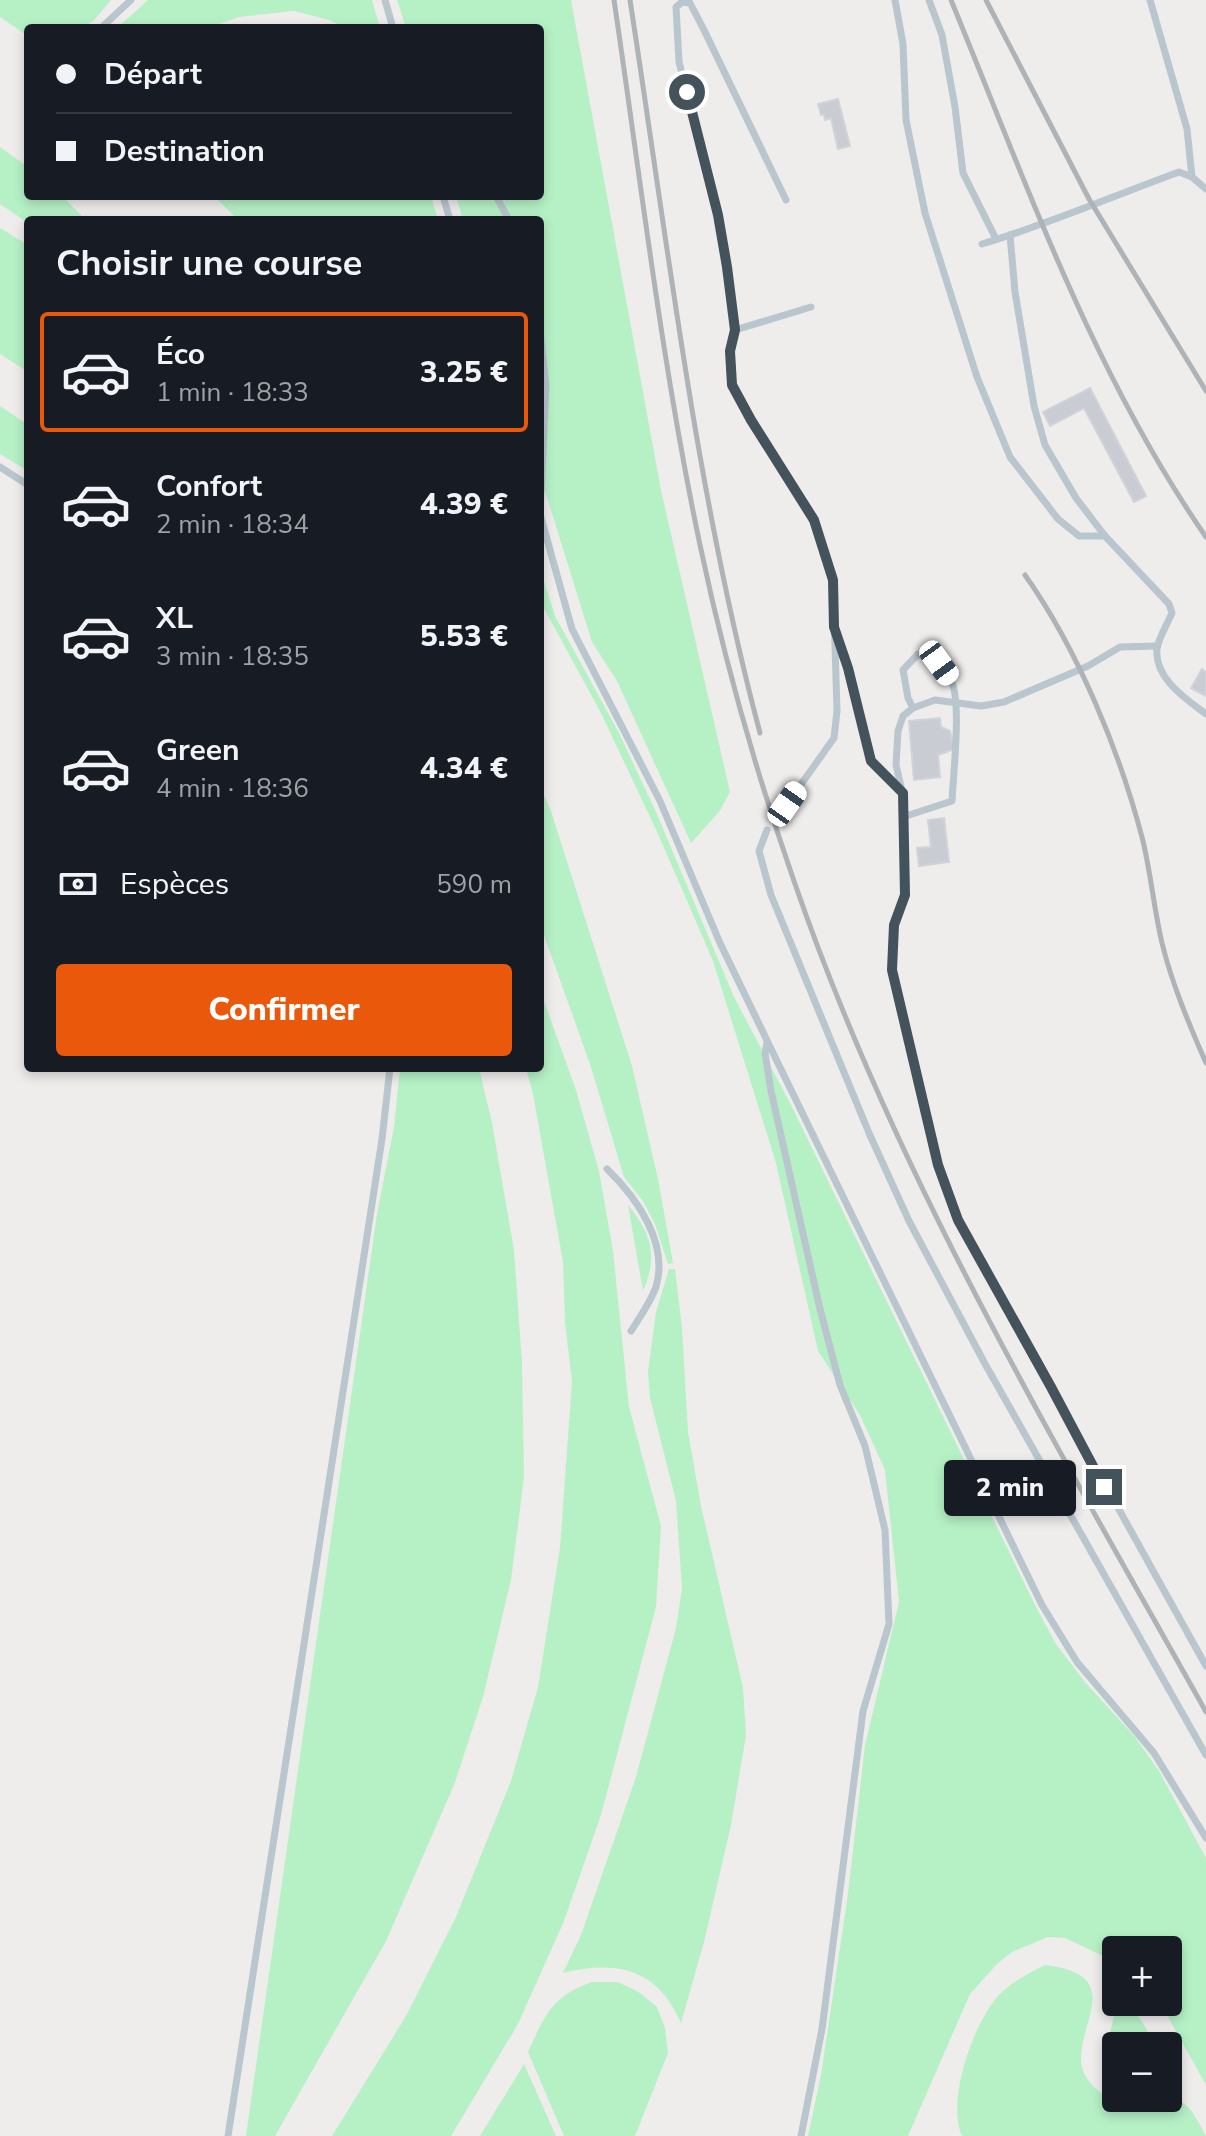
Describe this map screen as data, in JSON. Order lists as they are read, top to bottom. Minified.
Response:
{"page":{"banner":["Départ","Destination"],"heading":"Choisir une course","list":[{"name":"Éco","note":"1 min · 18:33","value":"3.25 €"},{"name":"Confort","note":"2 min · 18:34","value":"4.39 €"},{"name":"XL","note":"3 min · 18:35","value":"5.53 €"},{"name":"Green","note":"4 min · 18:36","value":"4.34 €"}],"pay":["Espèces","590 m"],"buttons":"Confirmer","bubble":"2 min","map_buttons":["+","−"]}}
